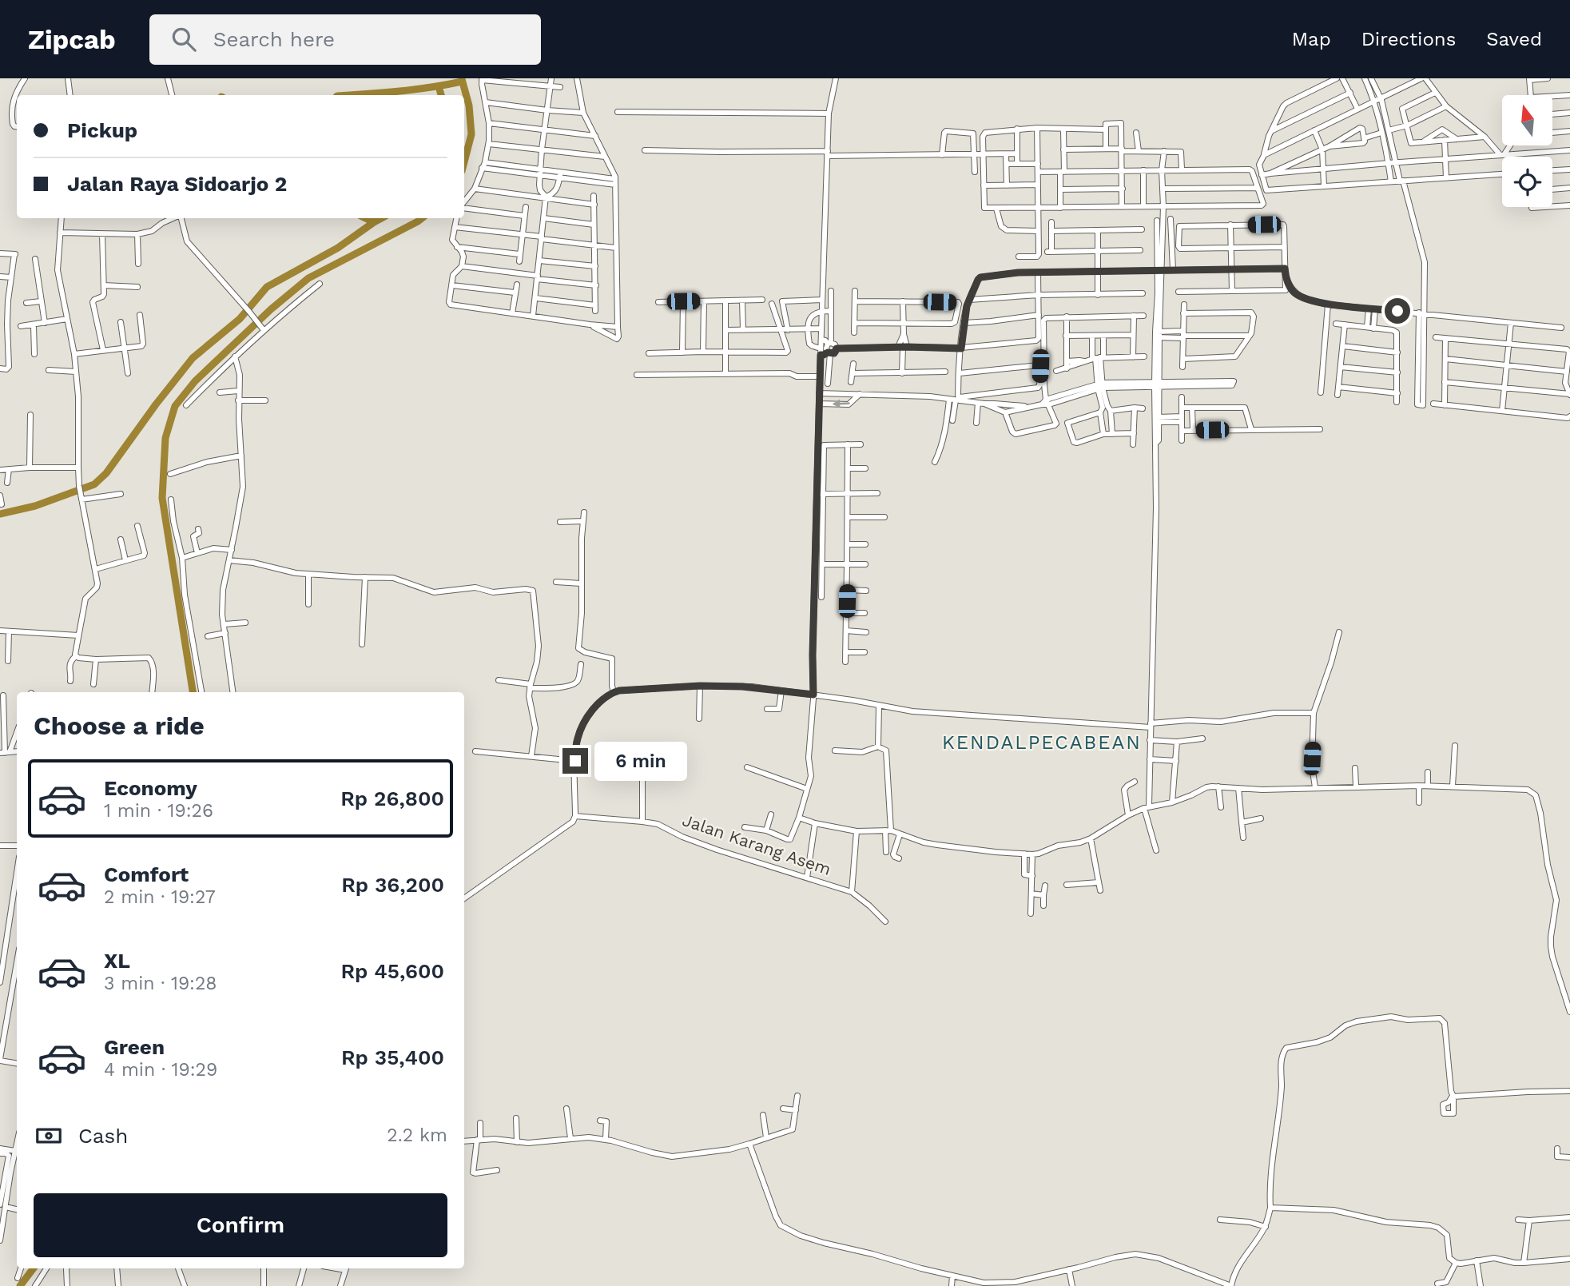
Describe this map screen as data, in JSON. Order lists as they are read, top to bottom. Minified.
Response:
{"streets":{"street":["Jalan Karang Asem"]},"districts":["KENDALPECABEAN"],"north":"top","page":{"header":"Zipcab","search":"Search here","nav":["Map","Directions","Saved"],"banner":["Pickup","Jalan Raya Sidoarjo 2"],"heading":"Choose a ride","bubble":"6 min","list":[{"name":"Economy","note":"1 min · 19:26","value":"Rp 26,800"},{"name":"Comfort","note":"2 min · 19:27","value":"Rp 36,200"},{"name":"XL","note":"3 min · 19:28","value":"Rp 45,600"},{"name":"Green","note":"4 min · 19:29","value":"Rp 35,400"}],"pay":["Cash","2.2 km"],"buttons":"Confirm"}}
